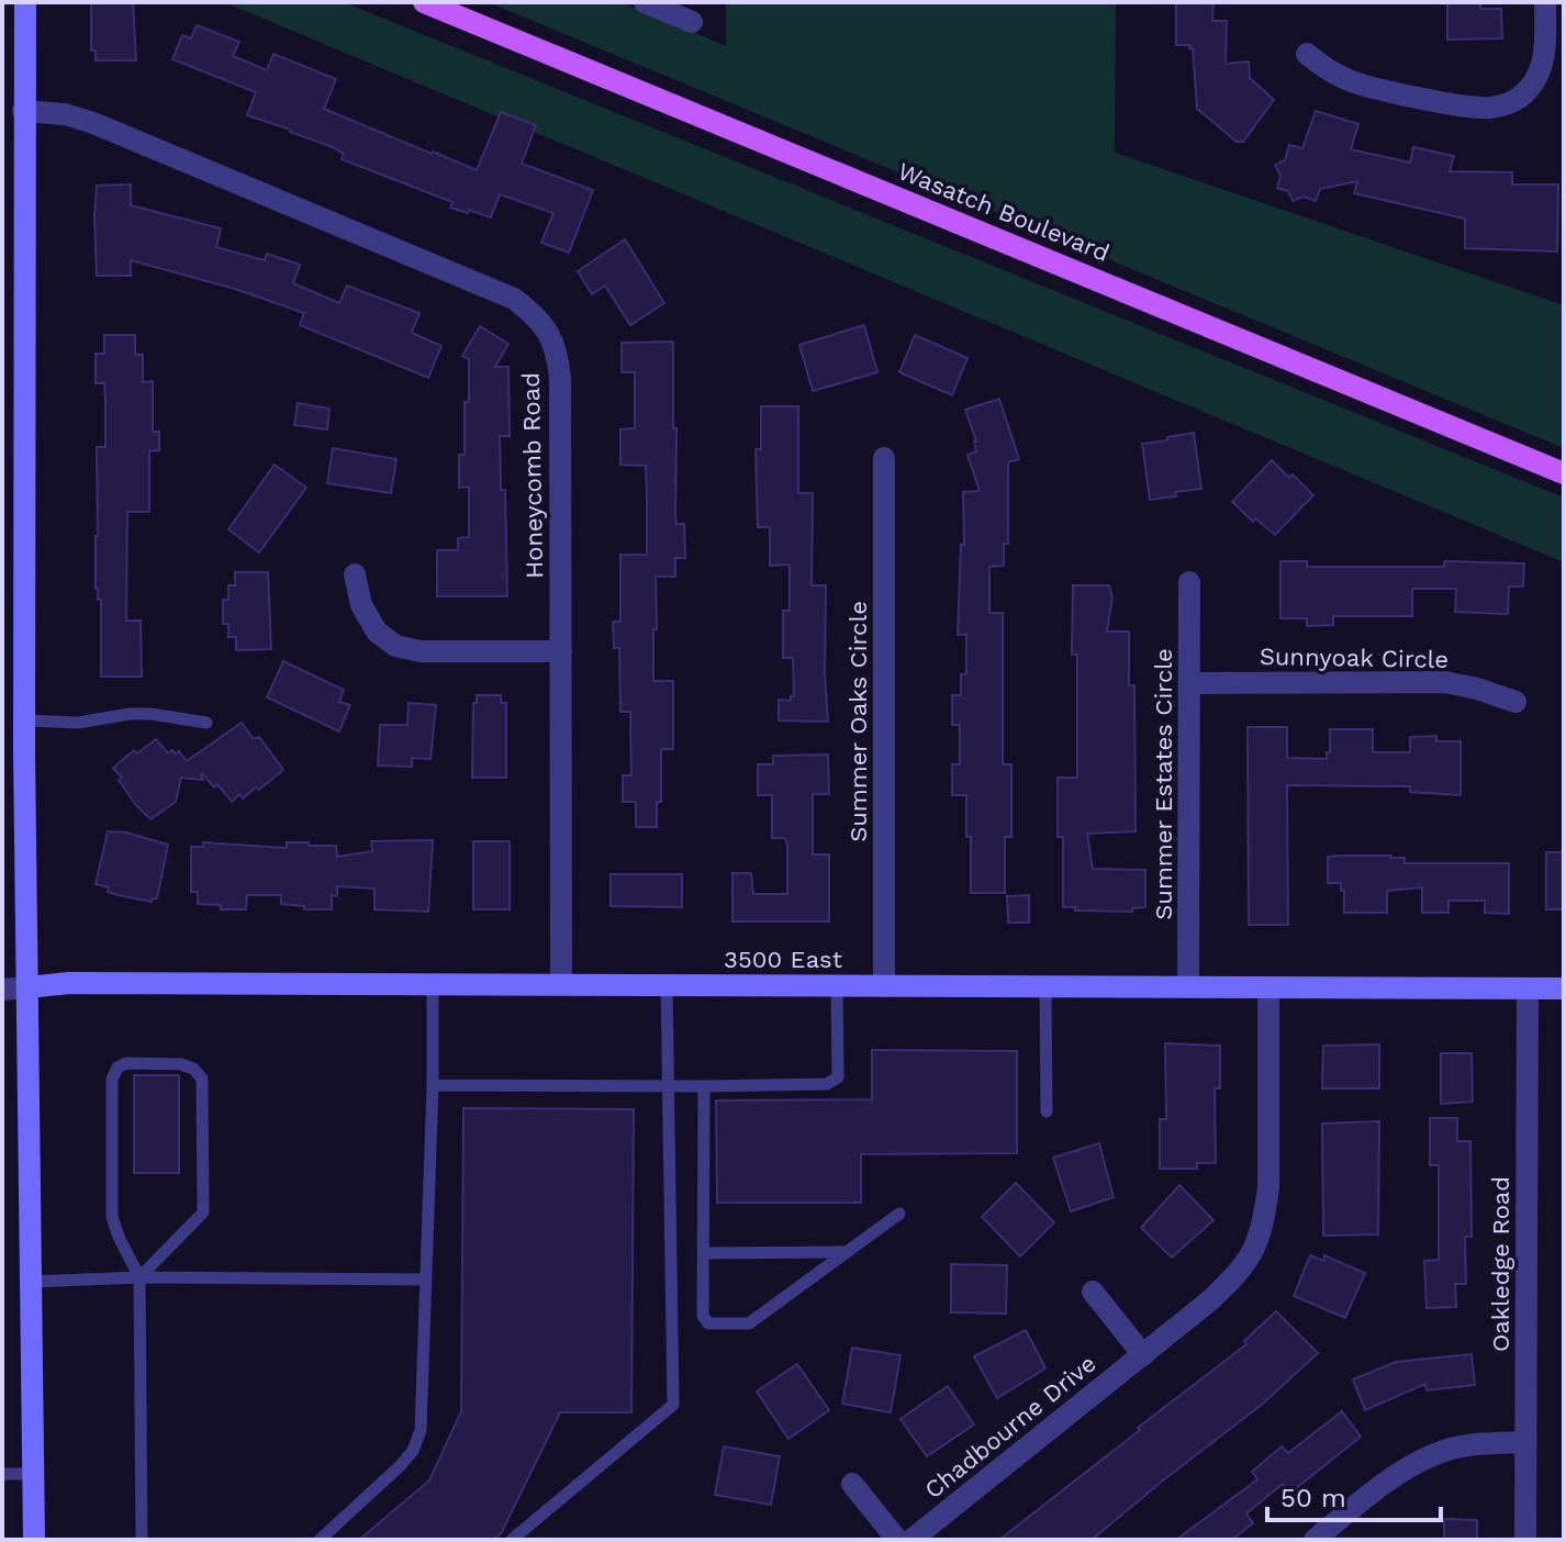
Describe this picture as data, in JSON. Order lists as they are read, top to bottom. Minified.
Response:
{"streets":{"main road":["Wasatch Boulevard","3500 East"],"street":["Honeycomb Road","Sunnyoak Circle","Summer Oaks Circle","Summer Estates Circle","Oakledge Road","Chadbourne Drive"]},"crossings":[["Honeycomb Road","3500 East"],["Sunnyoak Circle","Summer Estates Circle"],["Summer Oaks Circle","3500 East"],["Summer Estates Circle","3500 East"],["3500 East","Oakledge Road"],["3500 East","Chadbourne Drive"]],"scale_bar":"50 m"}
